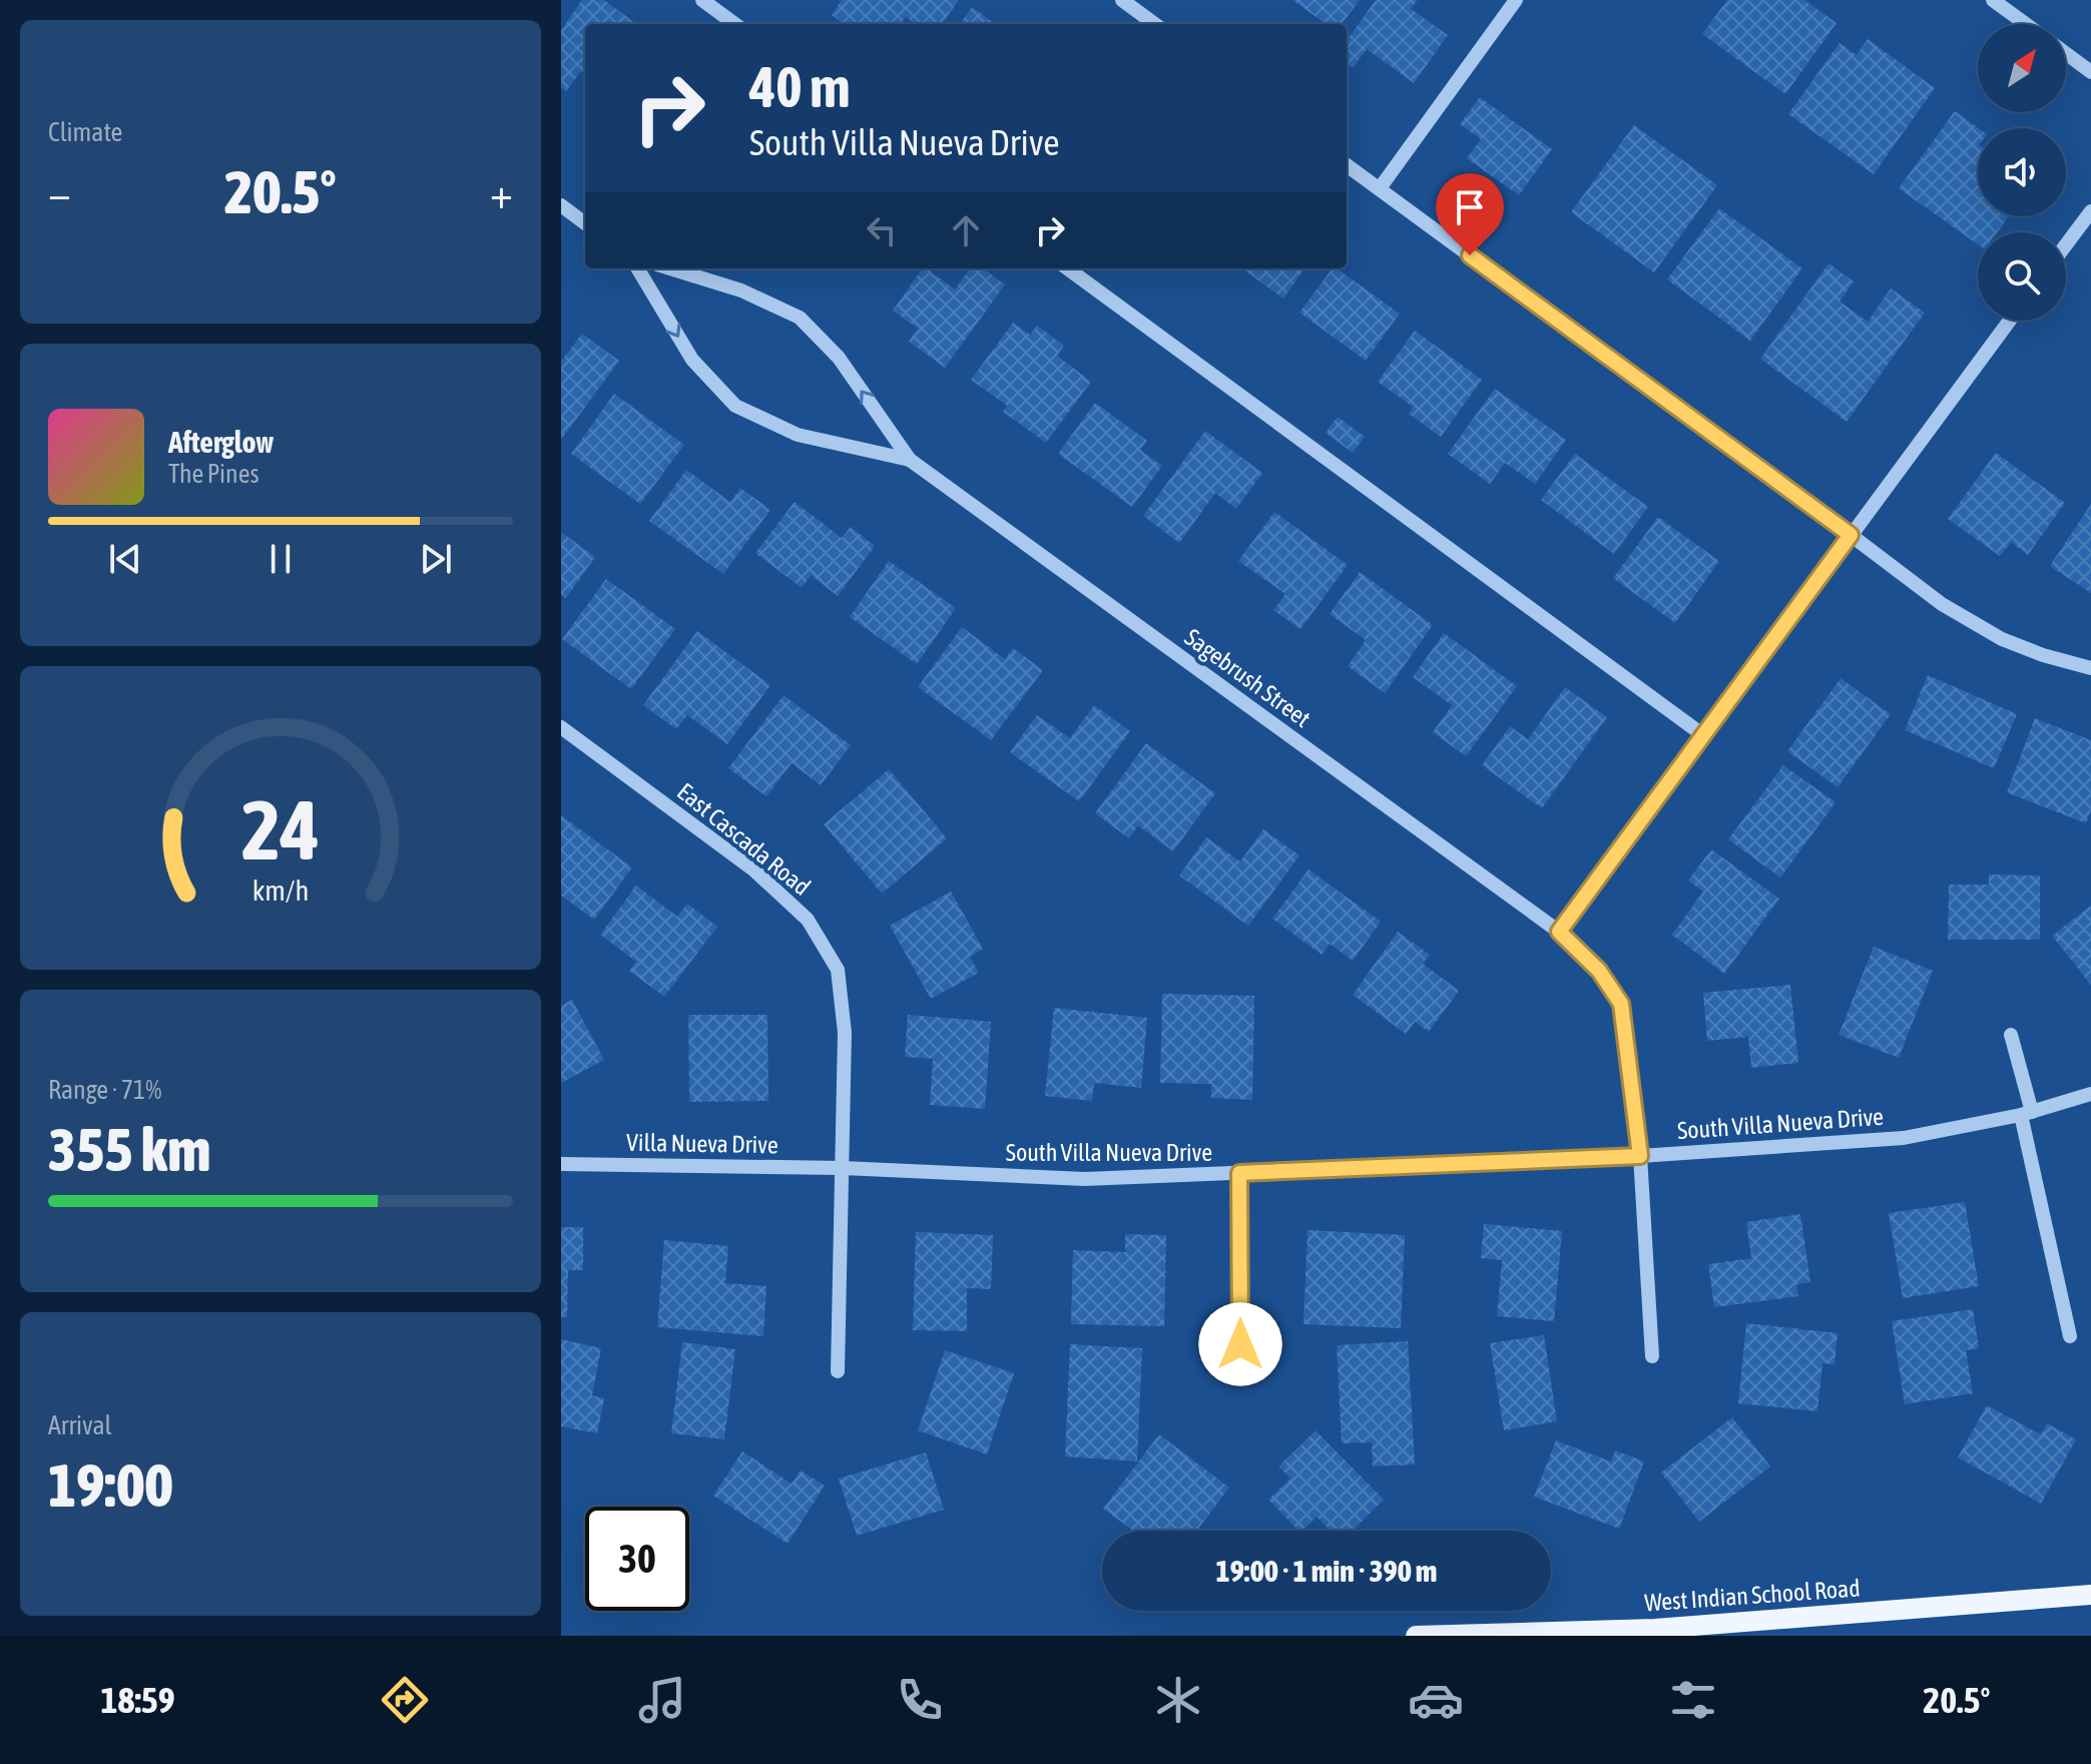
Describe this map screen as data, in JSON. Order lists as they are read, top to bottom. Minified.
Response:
{"streets":{"main road":["West Indian School Road"],"street":["Sagebrush Street","East Cascada Road","South Villa Nueva Drive","Villa Nueva Drive"]},"crossings":[["Sagebrush Street","South Villa Nueva Drive"],["East Cascada Road","South Villa Nueva Drive"],["East Cascada Road","Villa Nueva Drive"],["South Villa Nueva Drive","Villa Nueva Drive"]],"north":"top right","page":{"tile":["Climate",["Range · 71%","355 km"],["Arrival","19:00"]],"turn":["40 m","South Villa Nueva Drive"],"heat":["−","20.5°","+"],"song":["Afterglow","The Pines"],"limit":"30","trip":"19:00 · 1 min · 390 m","tabs":["18:59","20.5°"],"gauge":["24","km/h"]}}
